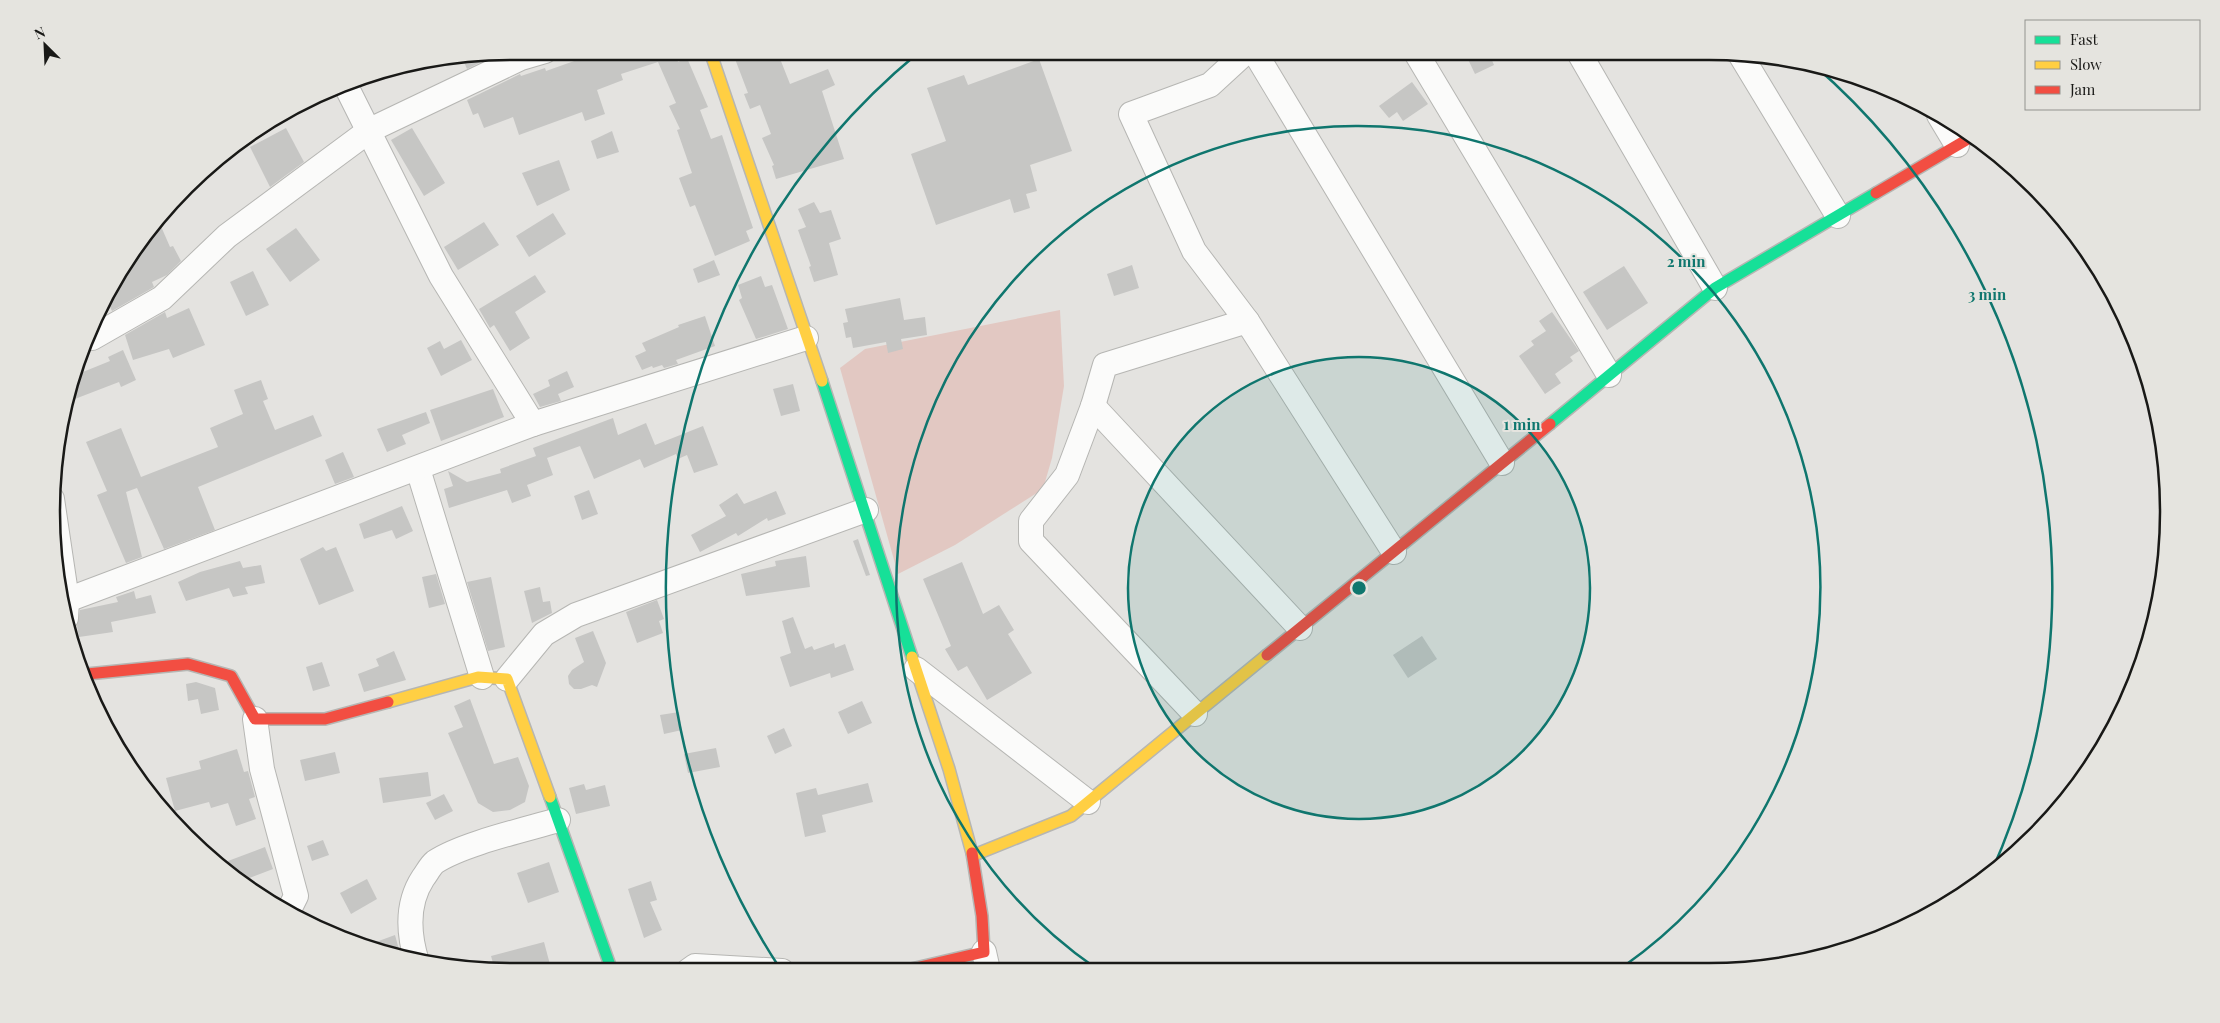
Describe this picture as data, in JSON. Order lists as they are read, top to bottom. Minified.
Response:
{"legend":["Fast","Slow","Jam"],"north":"top left","rings":["2 min","3 min","1 min"]}
